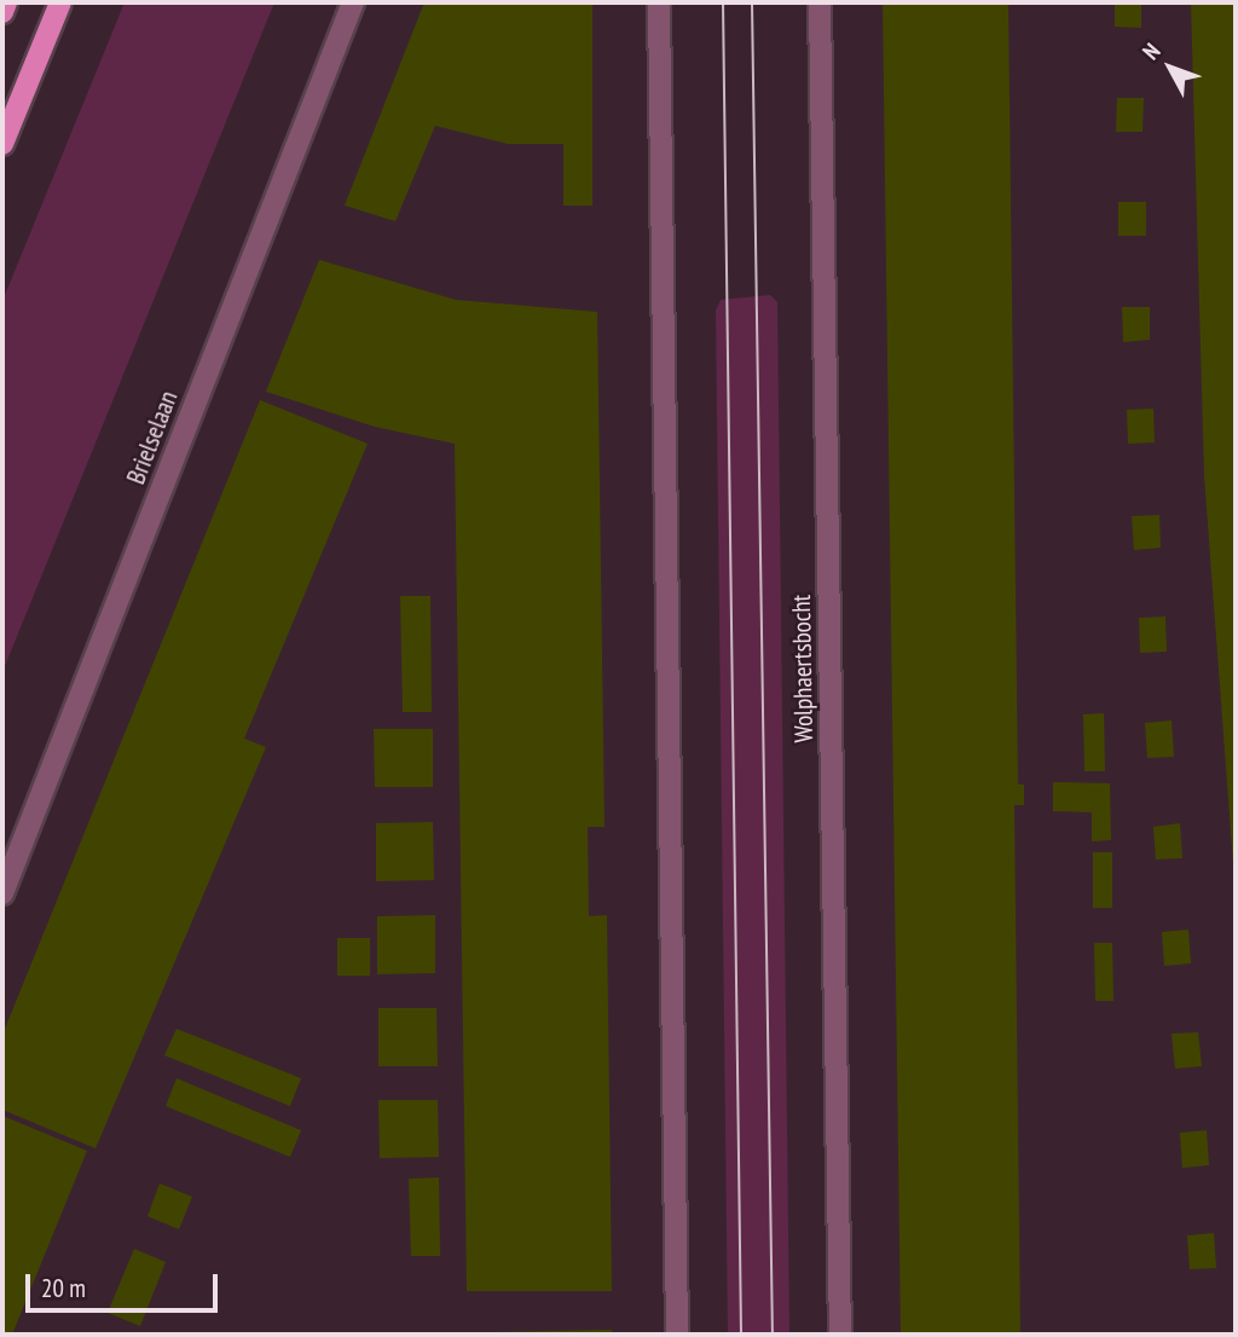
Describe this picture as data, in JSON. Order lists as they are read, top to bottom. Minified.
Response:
{"streets":{"street":["Brielselaan","Wolphaertsbocht"]},"scale_bar":"20 m","north":"top left"}
